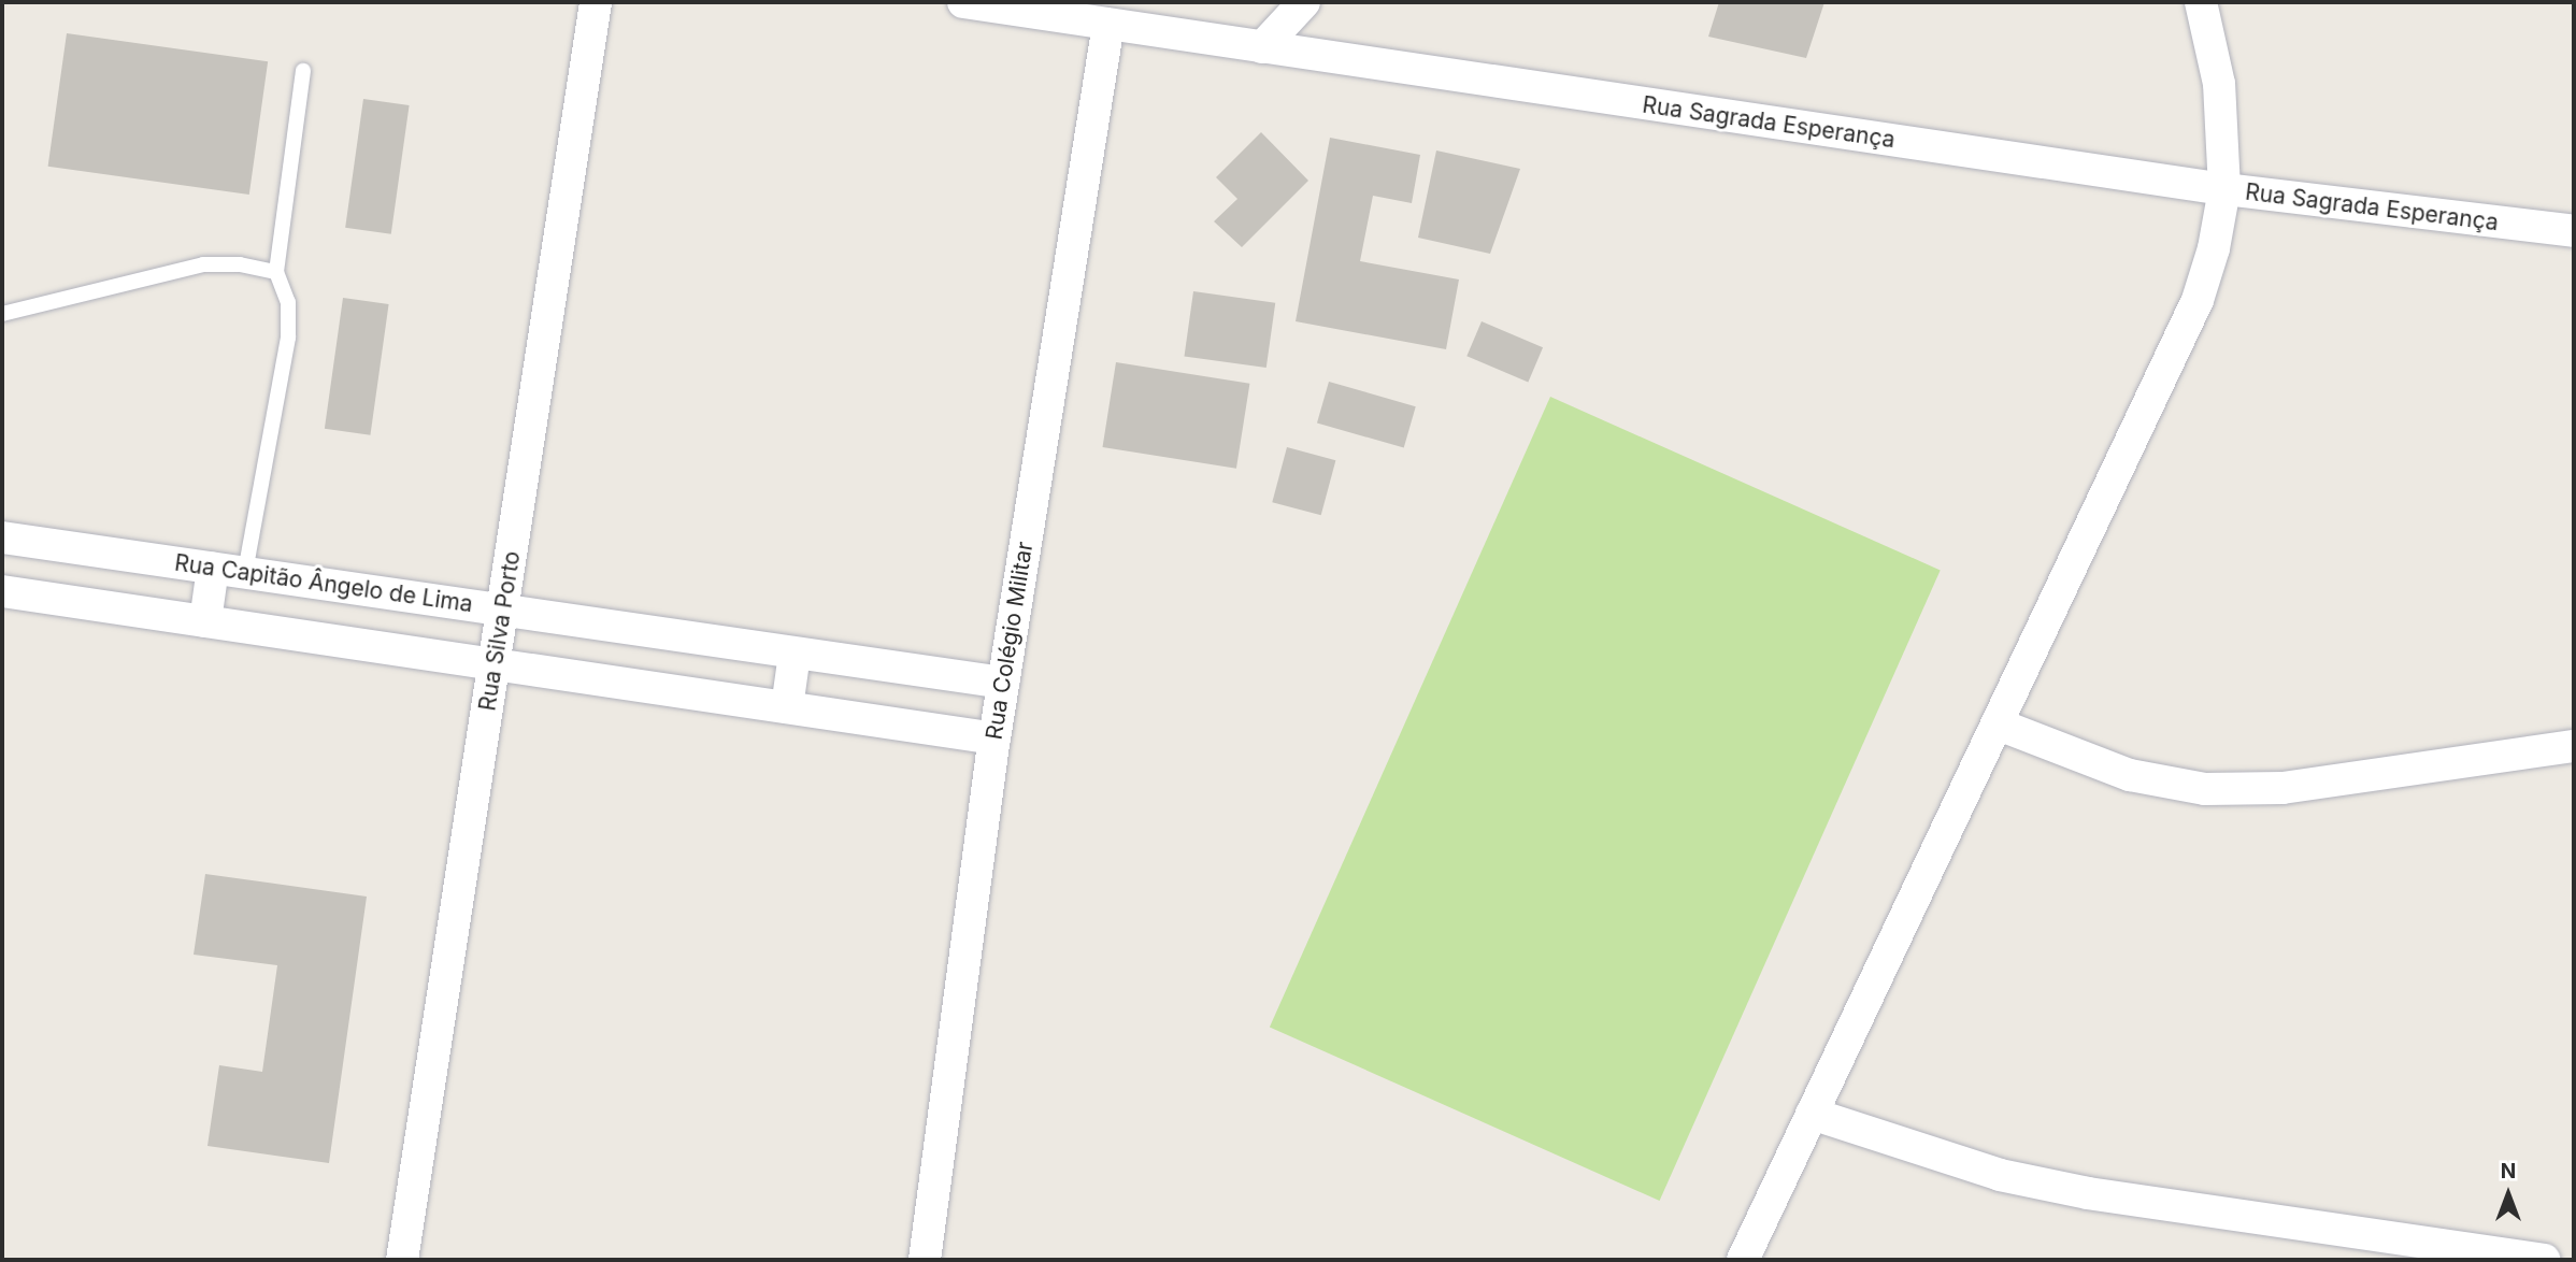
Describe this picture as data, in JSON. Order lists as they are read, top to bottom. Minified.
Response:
{"streets":{"street":["Rua Sagrada Esperança","Rua Capitão Ângelo de Lima","Rua Silva Porto","Rua Colégio Militar"]},"crossings":[["Rua Sagrada Esperança","Rua Colégio Militar"],["Rua Capitão Ângelo de Lima","Rua Silva Porto"],["Rua Capitão Ângelo de Lima","Rua Colégio Militar"]],"north":"top"}
